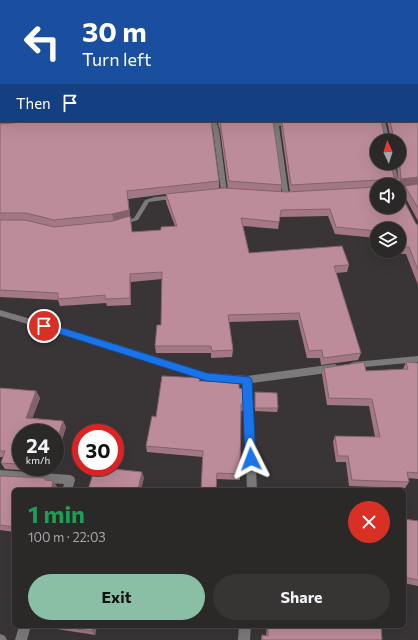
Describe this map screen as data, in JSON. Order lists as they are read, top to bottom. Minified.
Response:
{"north":"top","page":{"turn":["30 m","Turn left"],"then":"Then","speed":"24 km/h","limit":"30","heading":["1 min","100 m · 22:03"],"buttons":["Exit","Share"]}}
